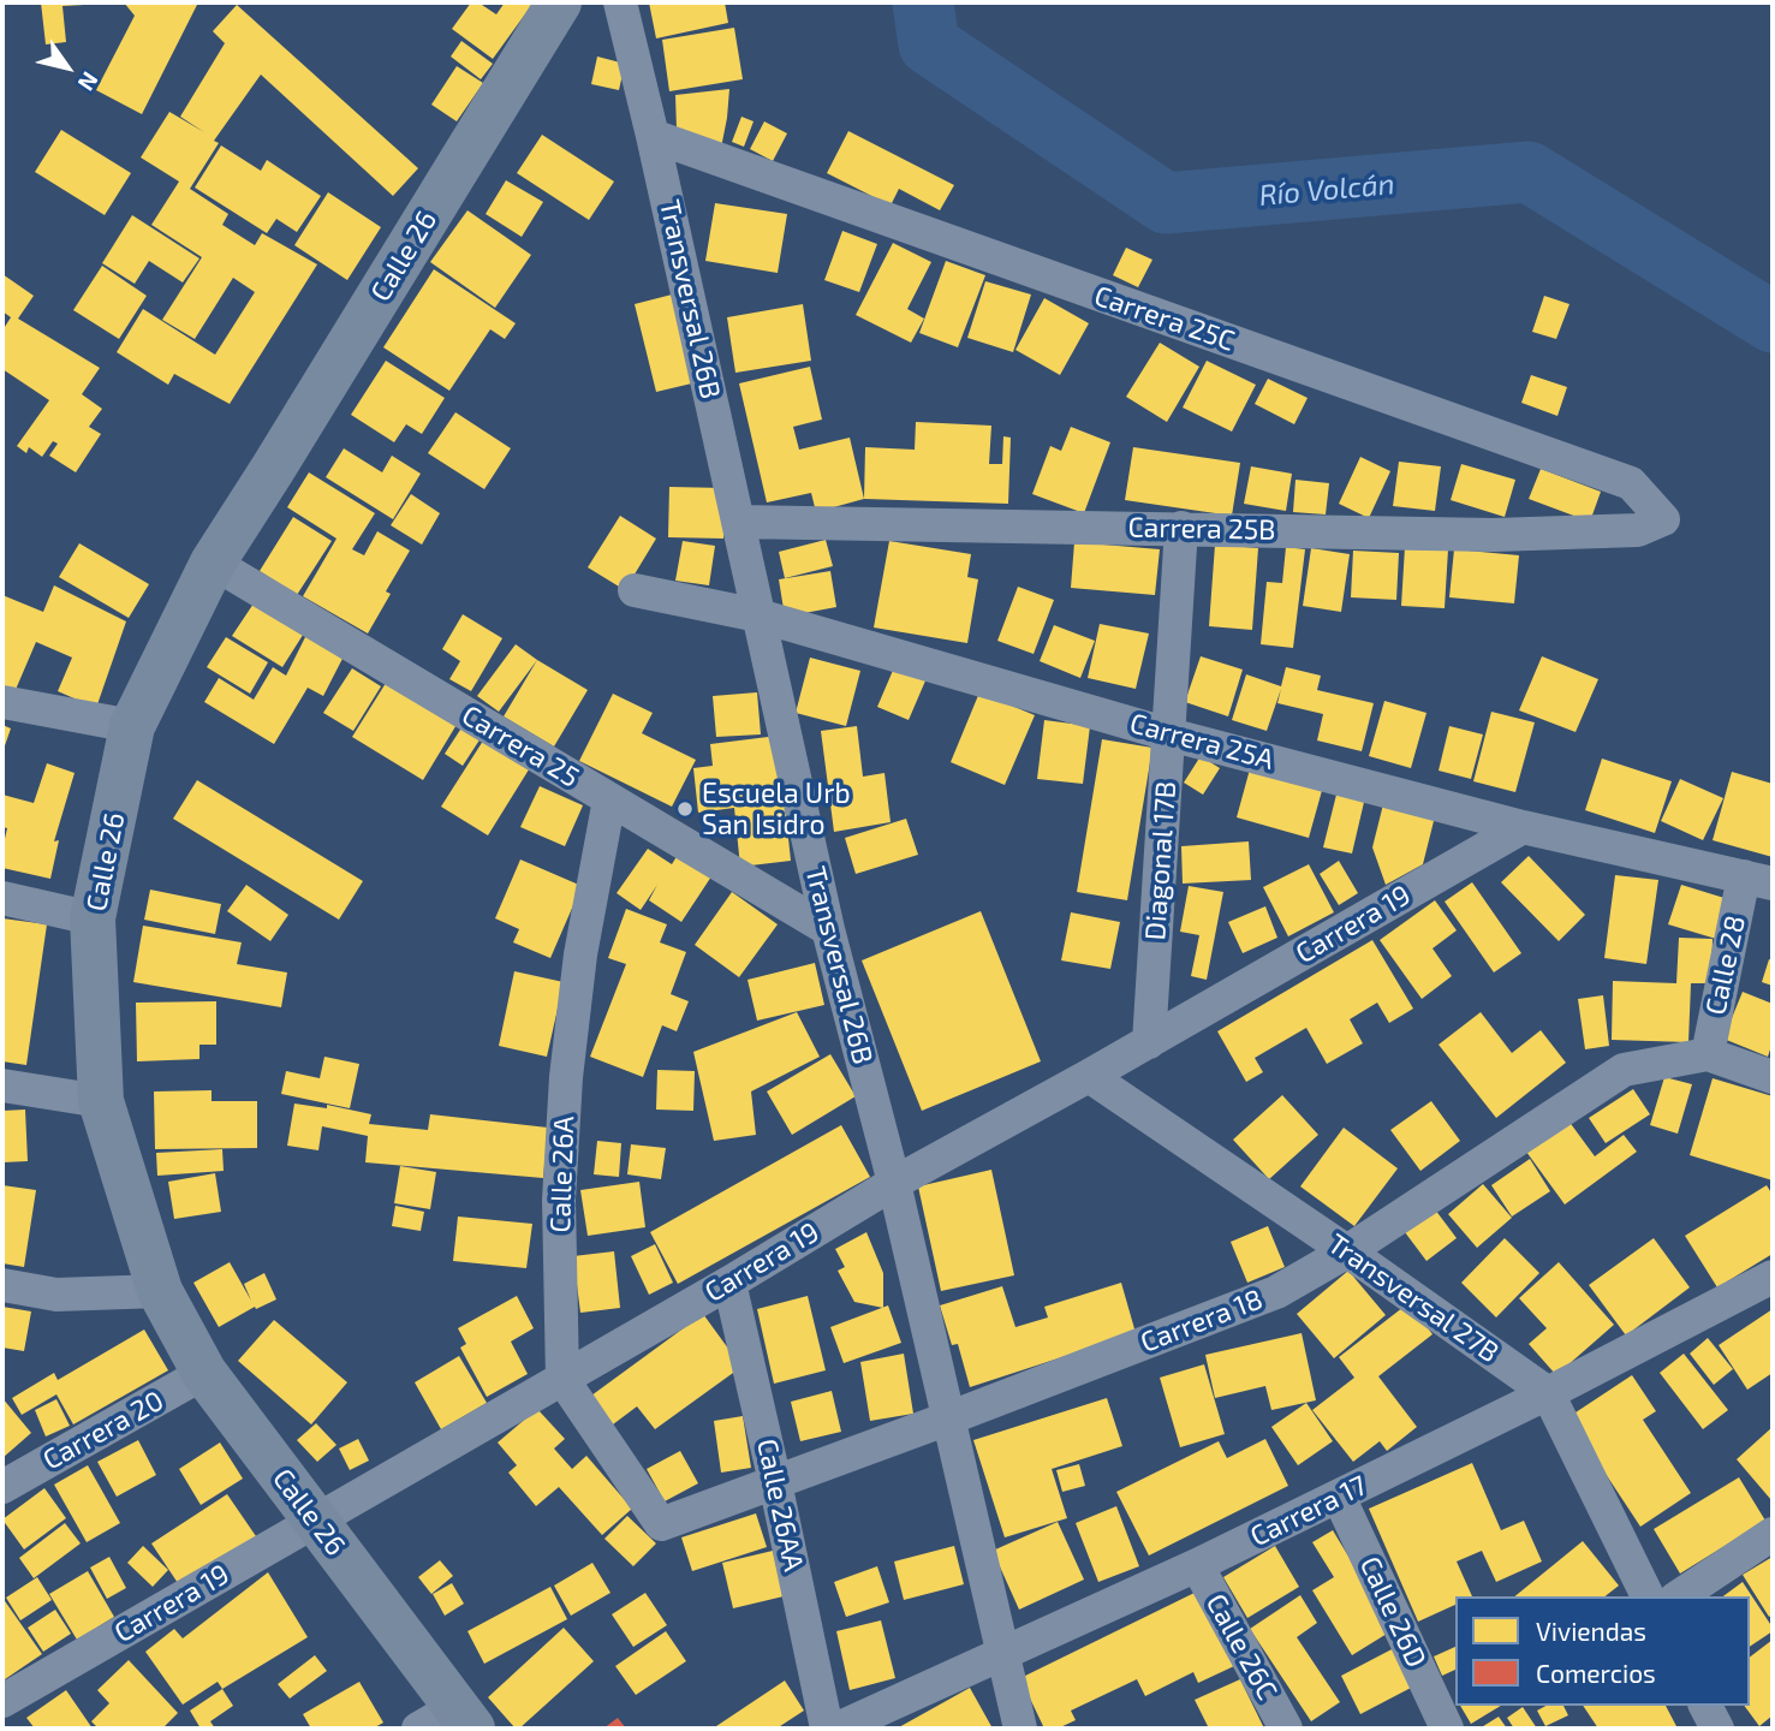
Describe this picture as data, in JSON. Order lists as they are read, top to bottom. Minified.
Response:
{"streets":{"main road":["Calle 26"],"street":["Transversal 26B","Carrera 25C","Carrera 25B","Carrera 25A","Carrera 25","Diagonal 17B","Carrera 19","Calle 28","Calle 26A","Transversal 27B","Carrera 18","Carrera 20","Calle 26AA","Carrera 17","Calle 26D","Calle 26C"]},"crossings":[["Calle 26","Carrera 25"],["Calle 26","Carrera 19"],["Calle 26","Carrera 20"],["Transversal 26B","Carrera 25C"],["Transversal 26B","Carrera 25B"],["Transversal 26B","Carrera 25A"],["Transversal 26B","Carrera 25"],["Transversal 26B","Carrera 19"],["Transversal 26B","Carrera 18"],["Transversal 26B","Carrera 17"],["Carrera 25C","Carrera 25B"],["Carrera 25B","Diagonal 17B"],["Carrera 25A","Diagonal 17B"],["Carrera 25A","Carrera 19"],["Carrera 25A","Calle 28"],["Carrera 25","Calle 26A"],["Diagonal 17B","Carrera 19"],["Carrera 19","Calle 26A"],["Carrera 19","Transversal 27B"],["Carrera 19","Carrera 18"],["Carrera 19","Calle 26AA"],["Calle 28","Carrera 18"],["Calle 26A","Carrera 18"],["Transversal 27B","Carrera 18"],["Transversal 27B","Carrera 17"],["Carrera 18","Calle 26AA"],["Carrera 17","Calle 26D"],["Carrera 17","Calle 26C"]],"water":["Río Volcán"],"places":["Escuela Urb San Isidro"],"legend":["Viviendas","Comercios"],"north":"bottom right"}
